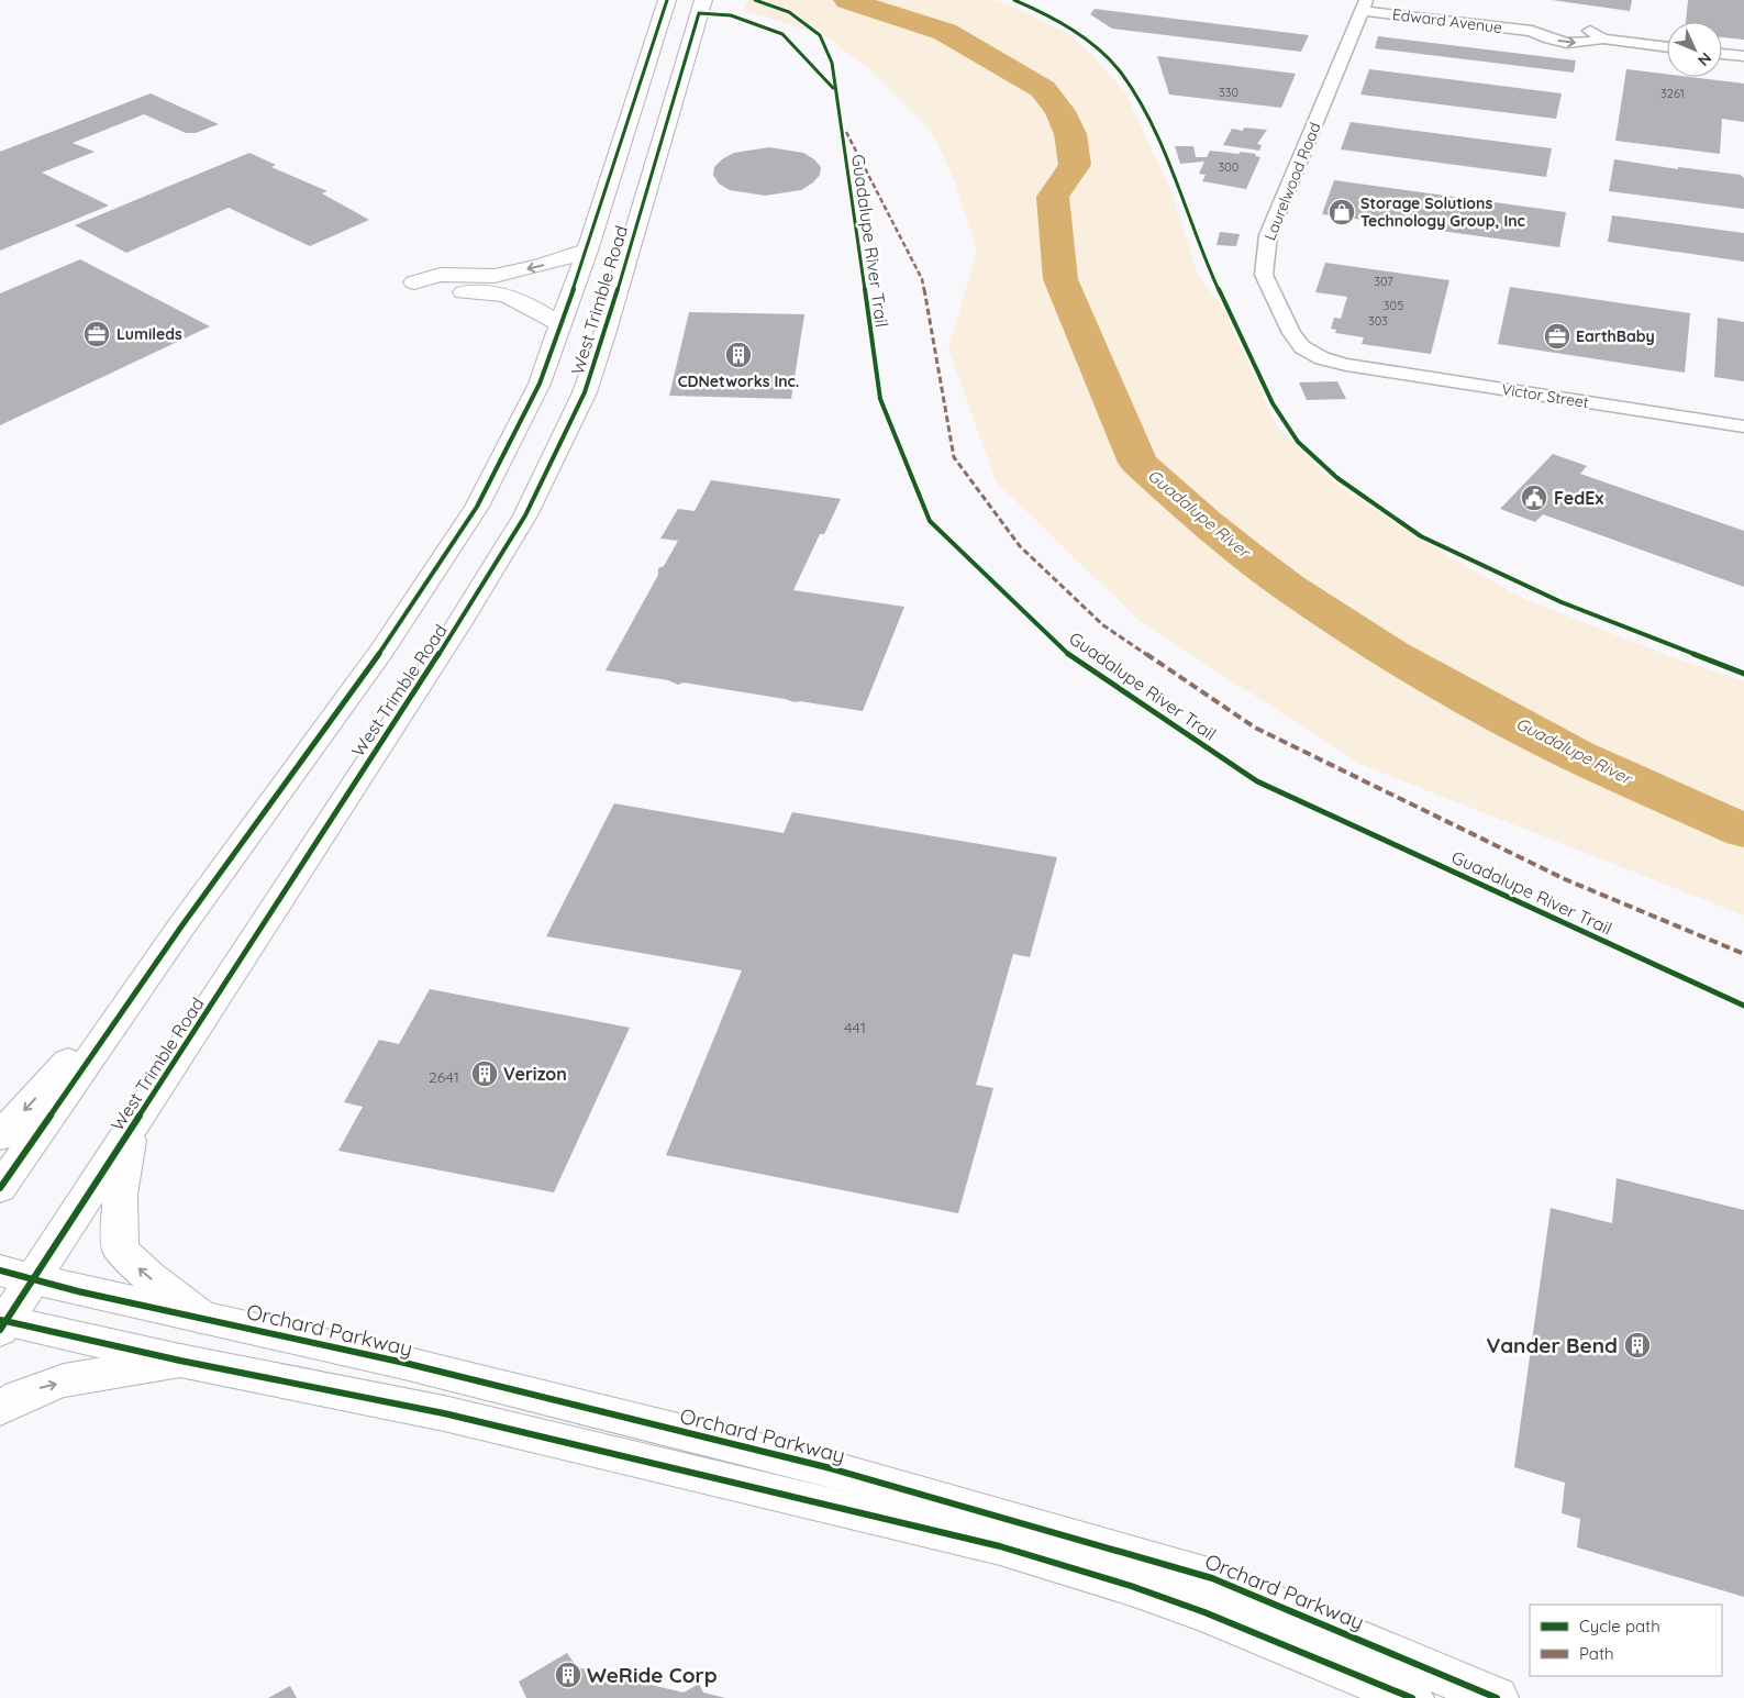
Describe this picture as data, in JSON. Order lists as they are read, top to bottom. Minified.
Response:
{"streets":{"main road":["West Trimble Road","Orchard Parkway"],"street":["Edward Avenue","Laurelwood Road","Victor Street"],"cycle path":["Guadalupe River Trail"]},"crossings":[["Edward Avenue","Laurelwood Road"],["Laurelwood Road","Victor Street"],["West Trimble Road","Orchard Parkway"]],"water":["Guadalupe River"],"places":{"shop":["Storage Solutions Technology Group, Inc"],"office":["Lumileds","EarthBaby"],"building":["CDNetworks Inc.","Verizon","Vander Bend","WeRide Corp"],"public building":["FedEx"]},"house_numbers":["330","3261","300","307","305","303","441","2641"],"legend":["Cycle path","Path"],"north":"bottom right"}
